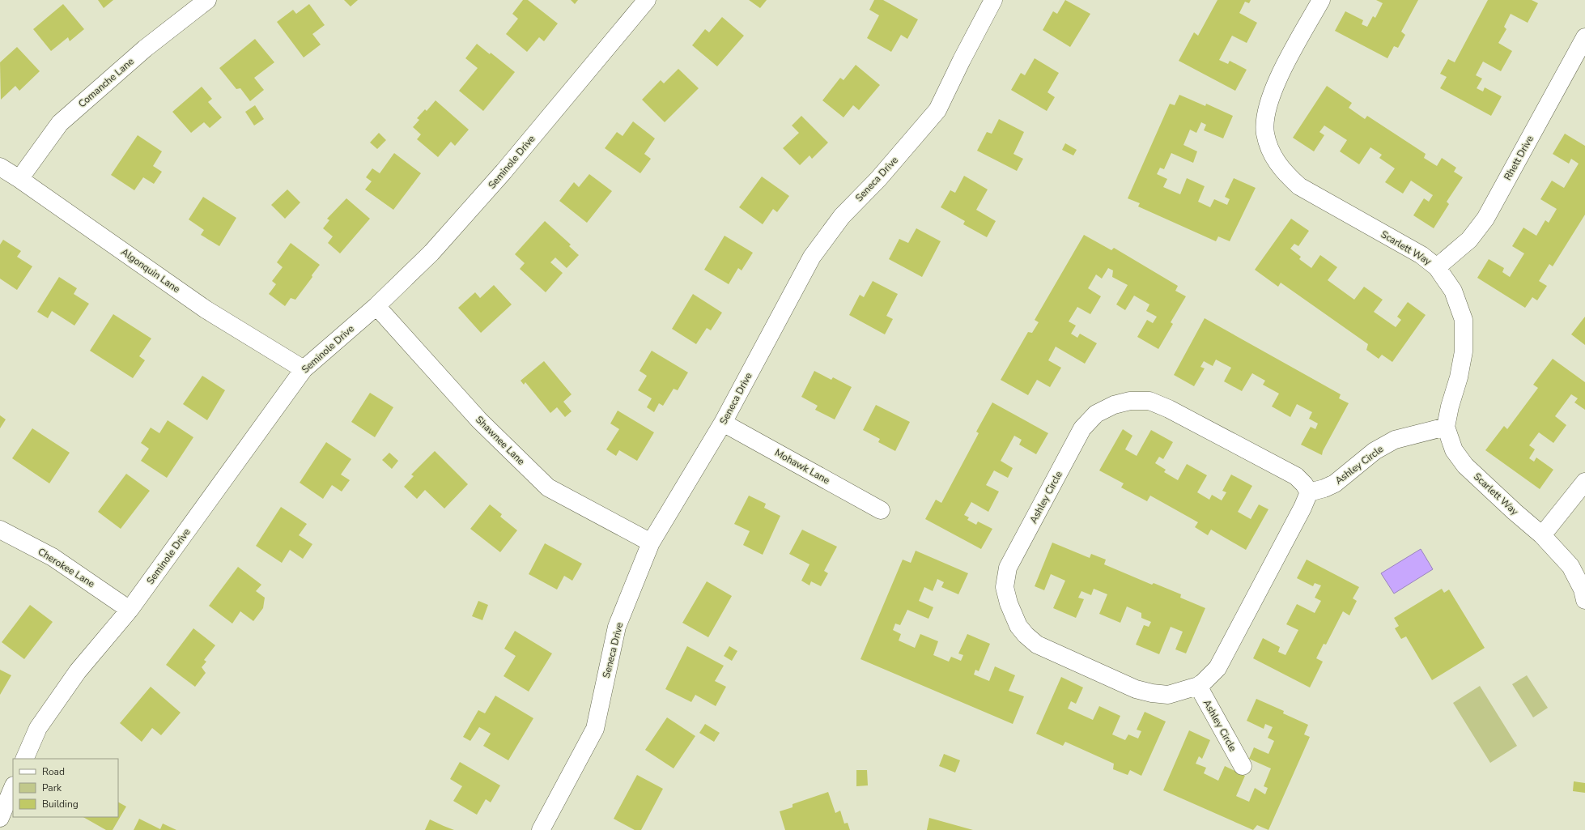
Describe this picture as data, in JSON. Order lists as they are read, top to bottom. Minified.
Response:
{"streets":{"street":["Comanche Lane","Rhett Drive","Seminole Drive","Seneca Drive","Scarlett Way","Algonquin Lane","Shawnee Lane","Ashley Circle","Mohawk Lane","Cherokee Lane"]},"crossings":[["Comanche Lane","Algonquin Lane"],["Rhett Drive","Scarlett Way"],["Seminole Drive","Algonquin Lane"],["Seminole Drive","Shawnee Lane"],["Seminole Drive","Cherokee Lane"],["Seneca Drive","Shawnee Lane"],["Seneca Drive","Mohawk Lane"],["Scarlett Way","Ashley Circle"]],"legend":["Road","Park","Building"]}
